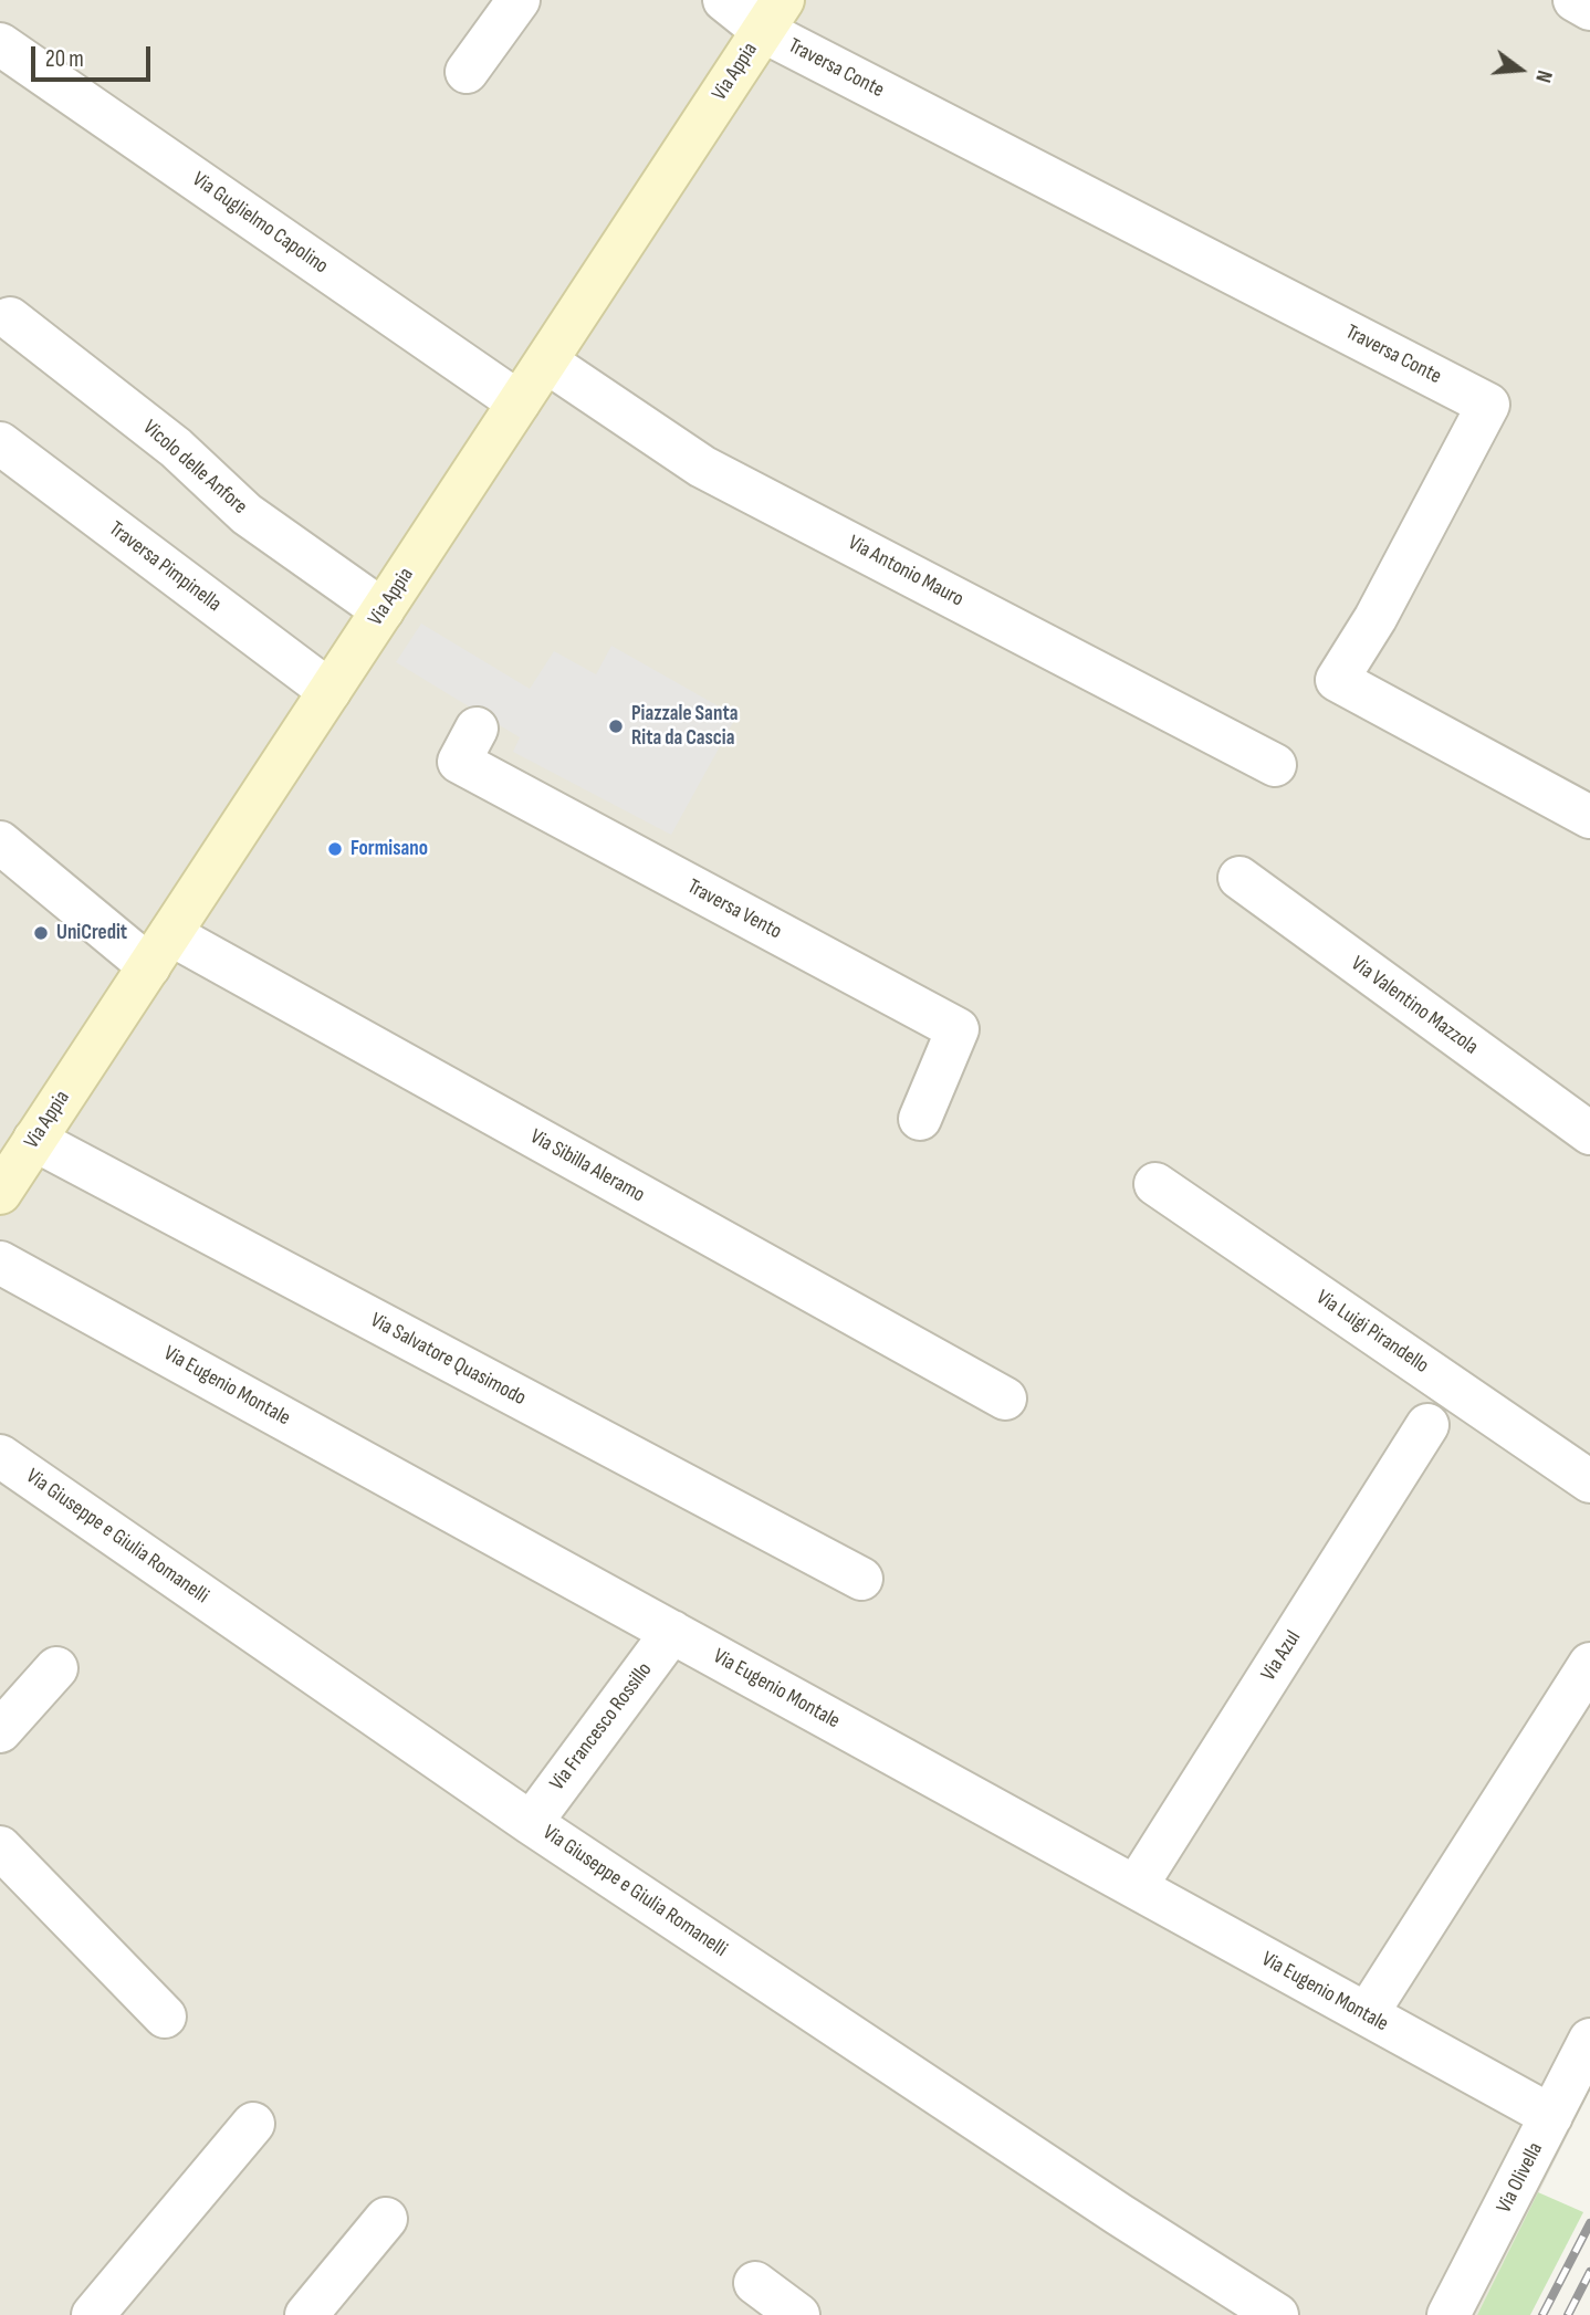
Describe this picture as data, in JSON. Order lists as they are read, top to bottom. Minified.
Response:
{"streets":{"main road":["Via Appia"],"street":["Traversa Conte","Via Guglielmo Capolino","Vicolo delle Anfore","Traversa Pimpinella","Via Antonio Mauro","Traversa Vento","Via Valentino Mazzola","Via Sibilla Aleramo","Via Luigi Pirandello","Via Salvatore Quasimodo","Via Eugenio Montale","Via Giuseppe e Giulia Romanelli","Via Azul","Via Francesco Rossillo","Via Olivella"]},"crossings":[["Traversa Conte","Via Appia"],["Via Appia","Via Guglielmo Capolino"],["Via Appia","Vicolo delle Anfore"],["Via Appia","Traversa Pimpinella"],["Via Appia","Via Antonio Mauro"],["Via Appia","Via Sibilla Aleramo"],["Via Appia","Via Salvatore Quasimodo"],["Via Eugenio Montale","Via Azul"],["Via Eugenio Montale","Via Francesco Rossillo"],["Via Eugenio Montale","Via Olivella"],["Via Giuseppe e Giulia Romanelli","Via Francesco Rossillo"]],"places":["Piazzale Santa Rita da Cascia","Formisano","UniCredit"],"scale_bar":"20 m","north":"right"}
